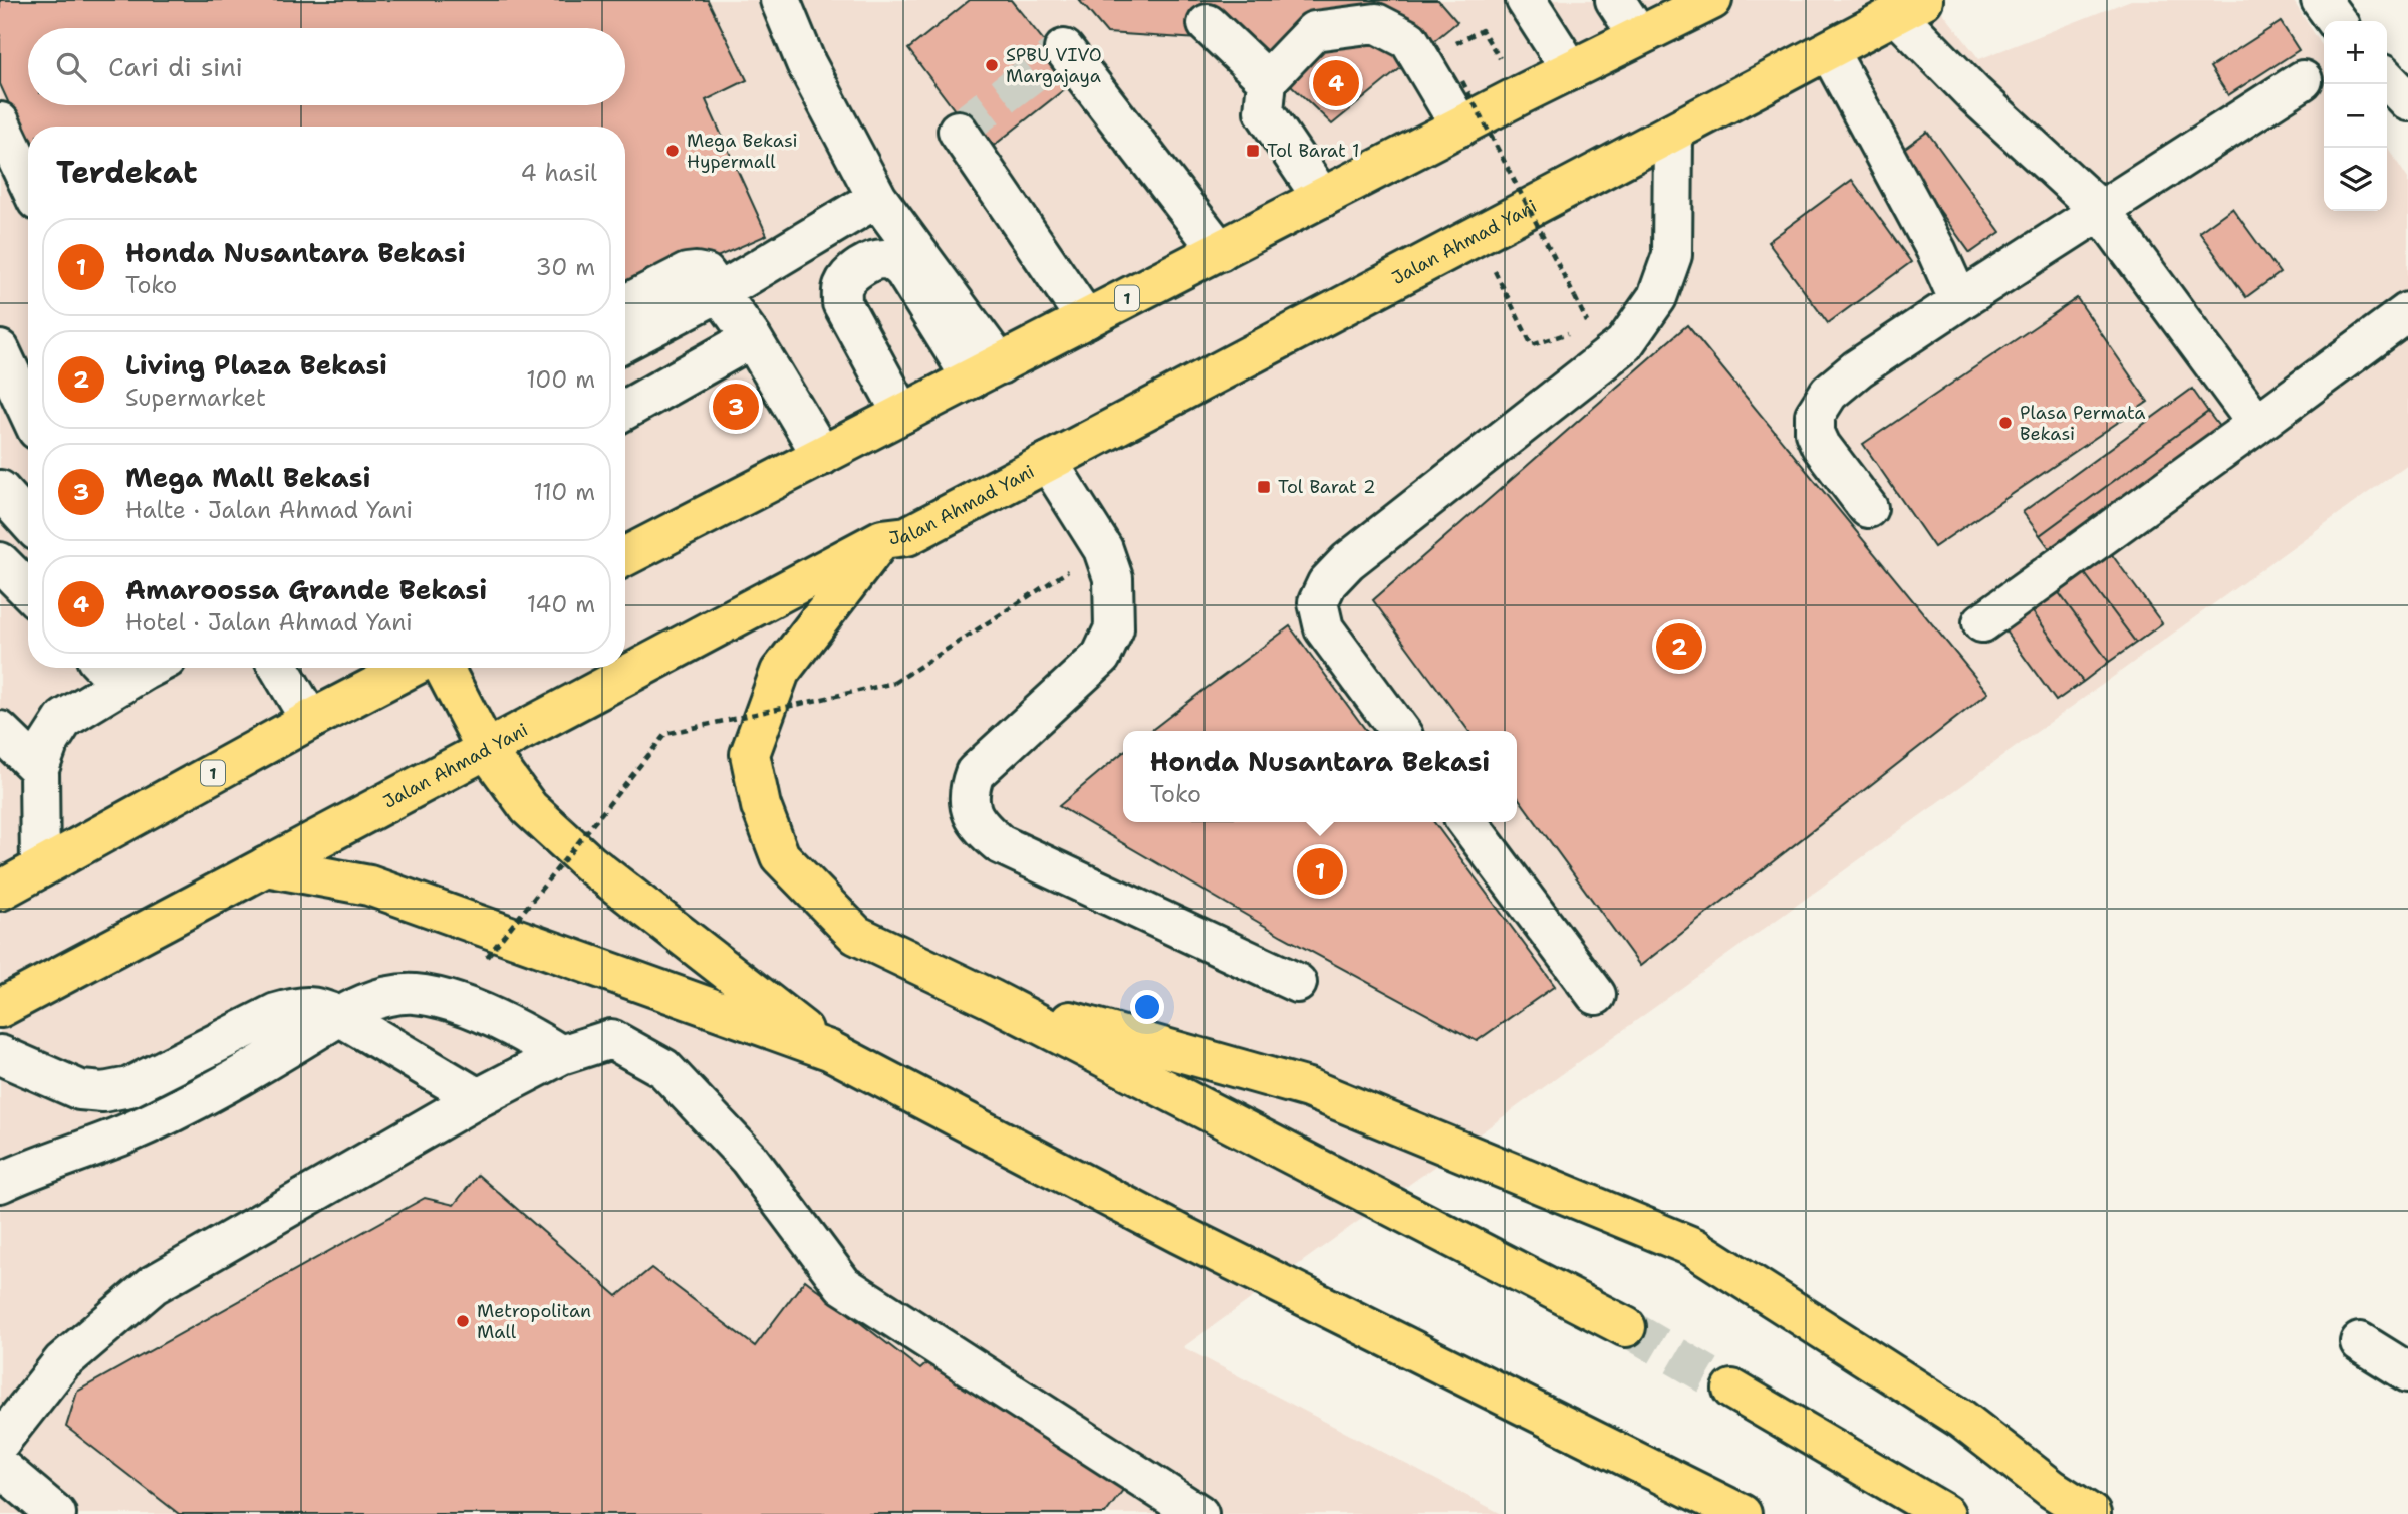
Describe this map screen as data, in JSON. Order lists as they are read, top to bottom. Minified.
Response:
{"streets":{"highway":["Jalan Ahmad Yani","1"]},"places":{"other":["SPBU VIVO Margajaya","Mega Bekasi Hypermall","Plasa Permata Bekasi","Metropolitan Mall"],"transit":["Tol Barat 1","Tol Barat 2"]},"page":{"map_buttons":["+","−"],"search":"Cari di sini","pins":["4","3","2","1"],"heading":["Terdekat","4 hasil"],"list":[{"mark":"1","name":"Honda Nusantara Bekasi","note":"Toko","value":"30 m"},{"mark":"2","name":"Living Plaza Bekasi","note":"Supermarket","value":"100 m"},{"mark":"3","name":"Mega Mall Bekasi","note":"Halte · Jalan Ahmad Yani","value":"110 m"},{"mark":"4","name":"Amaroossa Grande Bekasi","note":"Hotel · Jalan Ahmad Yani","value":"140 m"}],"popup":["Honda Nusantara Bekasi","Toko"]}}
